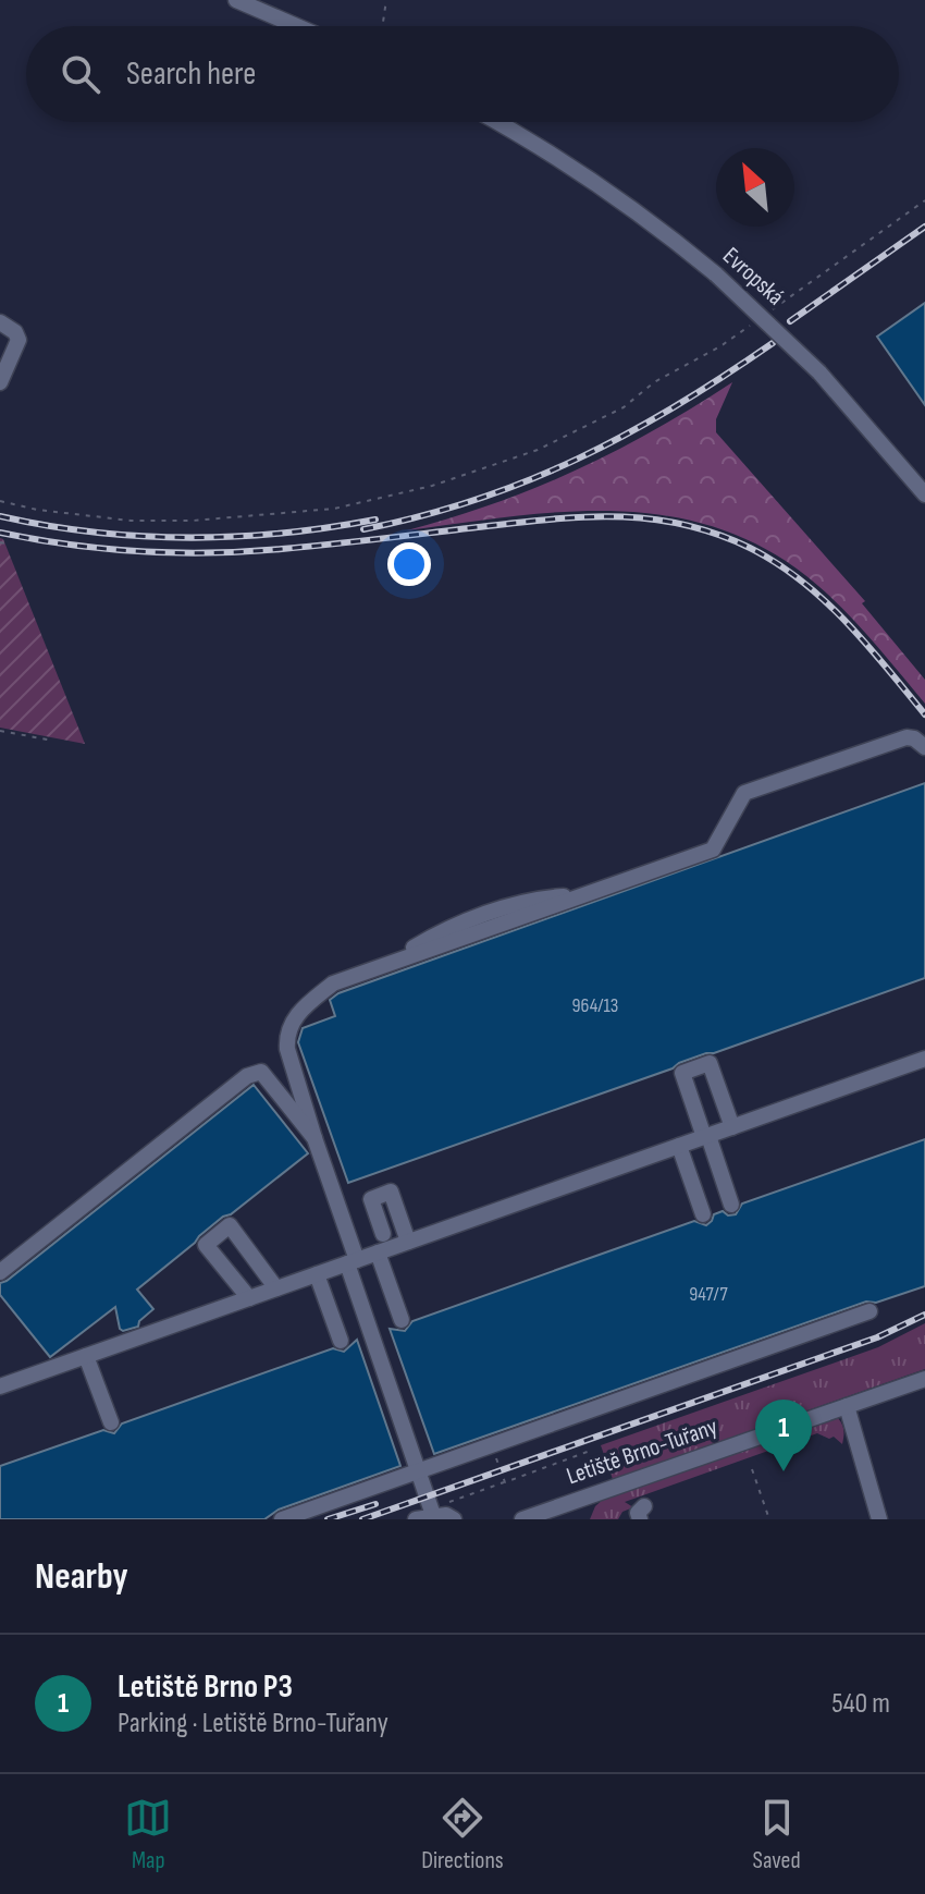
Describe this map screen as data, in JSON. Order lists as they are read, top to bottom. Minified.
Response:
{"streets":{"street":["Evropská","Letiště Brno-Tuřany"]},"house_numbers":["964/13","947/7"],"north":"top left","page":{"search":"Search here","pins":"1","heading":"Nearby","list":[{"mark":"1","name":"Letiště Brno P3","note":"Parking · Letiště Brno-Tuřany","value":"540 m"}],"nav":["Map","Directions","Saved"]}}
